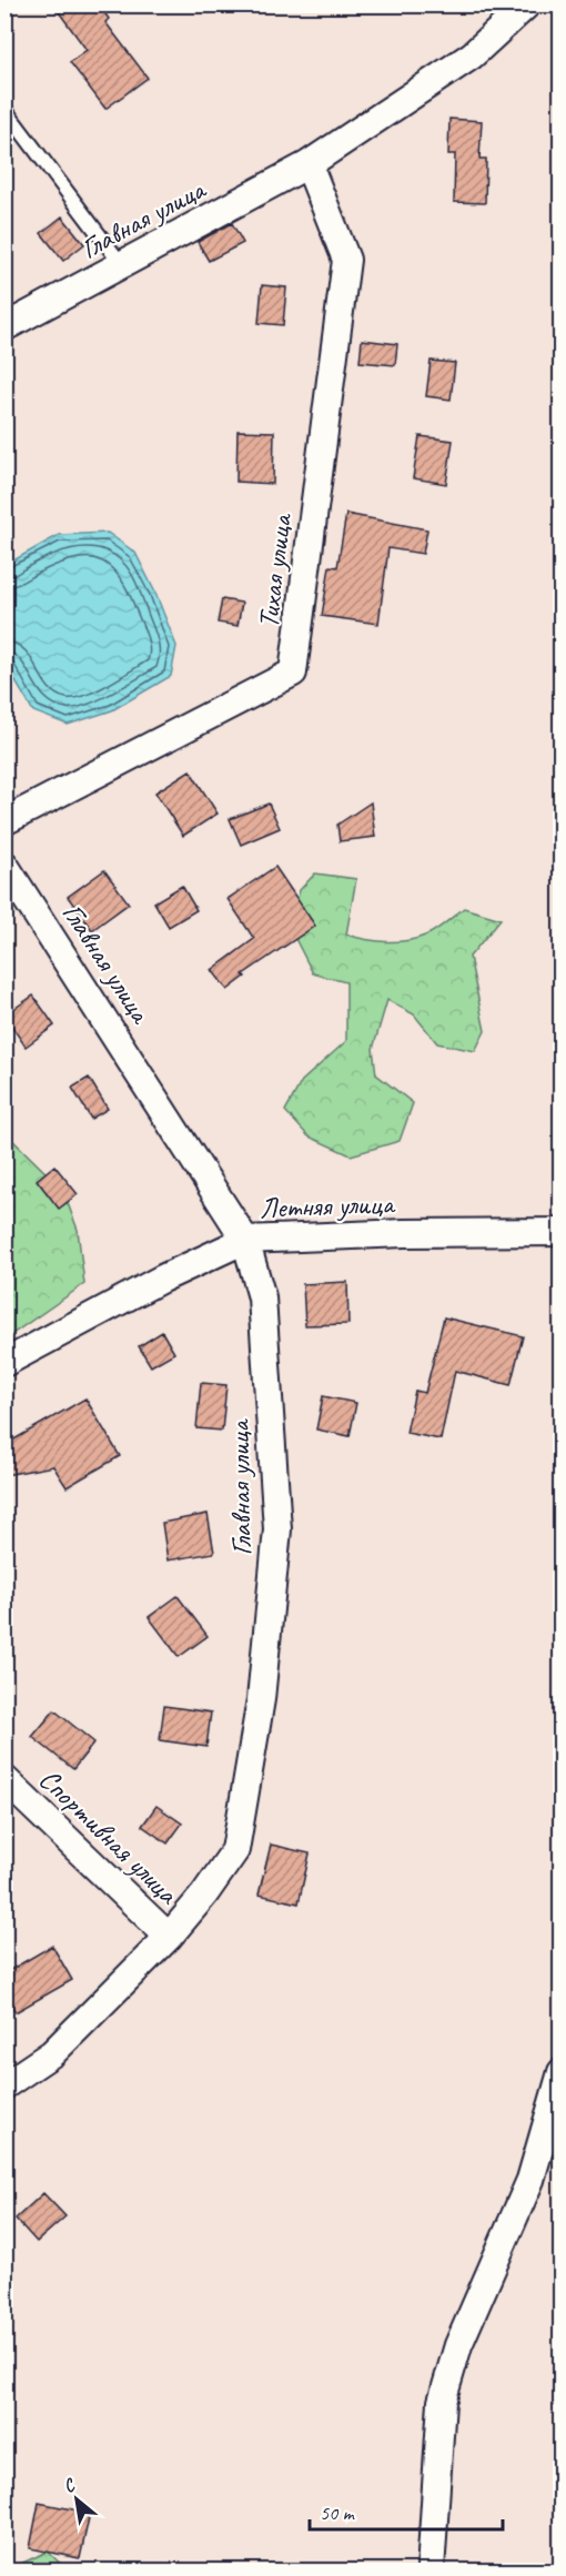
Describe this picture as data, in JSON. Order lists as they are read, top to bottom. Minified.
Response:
{"streets":{"street":["Главная улица","Тихая улица","Летняя улица","Спортивная улица"]},"crossings":[["Главная улица","Тихая улица"],["Главная улица","Летняя улица"],["Главная улица","Спортивная улица"]],"scale_bar":"50 m","north":"top left"}
